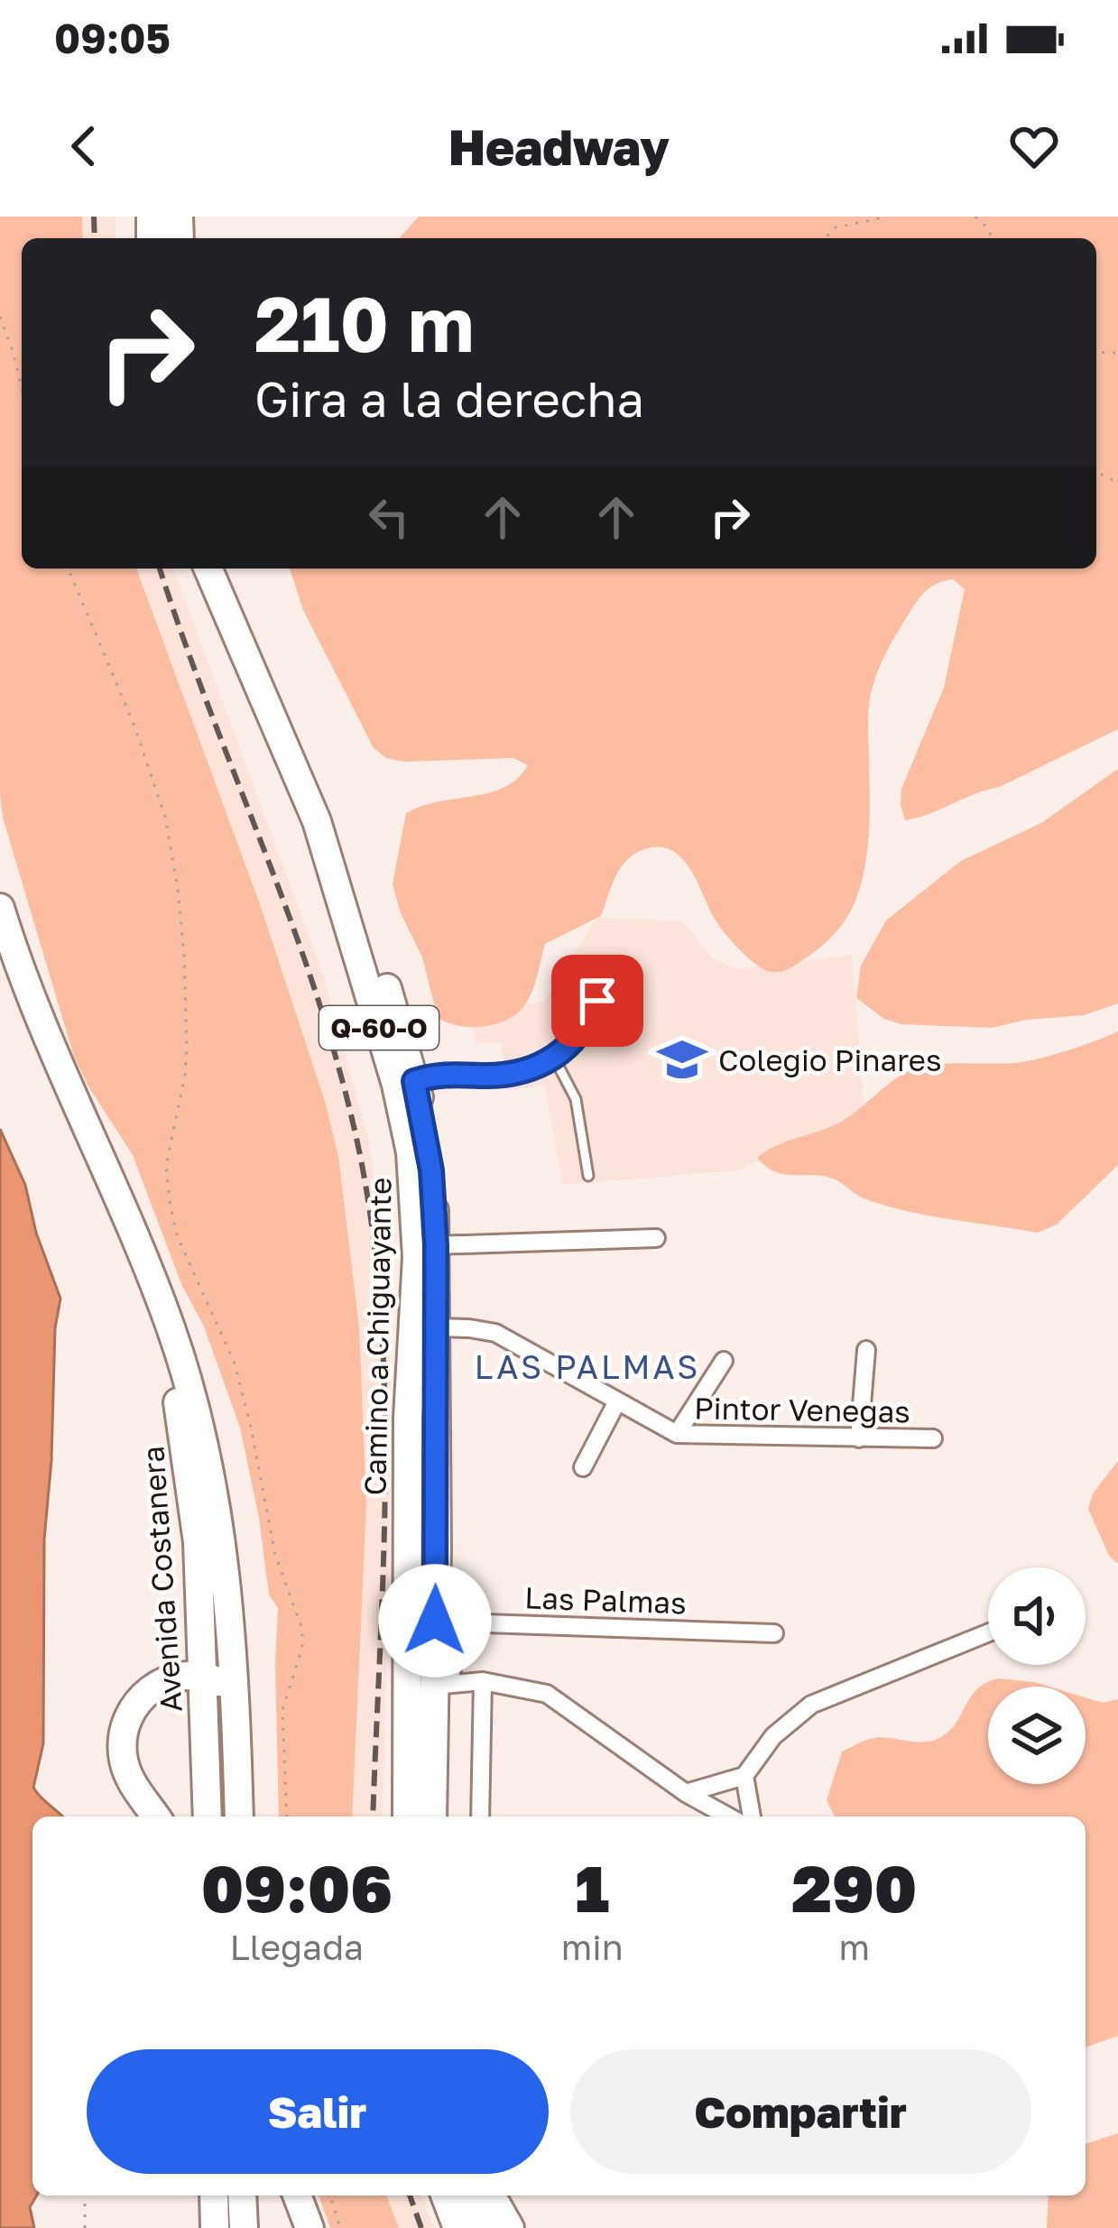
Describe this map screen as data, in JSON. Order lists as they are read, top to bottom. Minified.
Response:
{"streets":{"main road":["Q-60-O","Camino a Chiguayante","Avenida Costanera"],"street":["Pintor Venegas","Las Palmas"]},"crossings":[["Camino a Chiguayante","Pintor Venegas"],["Camino a Chiguayante","Las Palmas"]],"districts":["LAS PALMAS"],"places":{"school or university":["Colegio Pinares"]},"page":{"status":"09:05","header":"Headway","turn":["210 m","Gira a la derecha"],"eta":["09:06","Llegada","1","min","290","m"],"buttons":["Salir","Compartir"]}}
